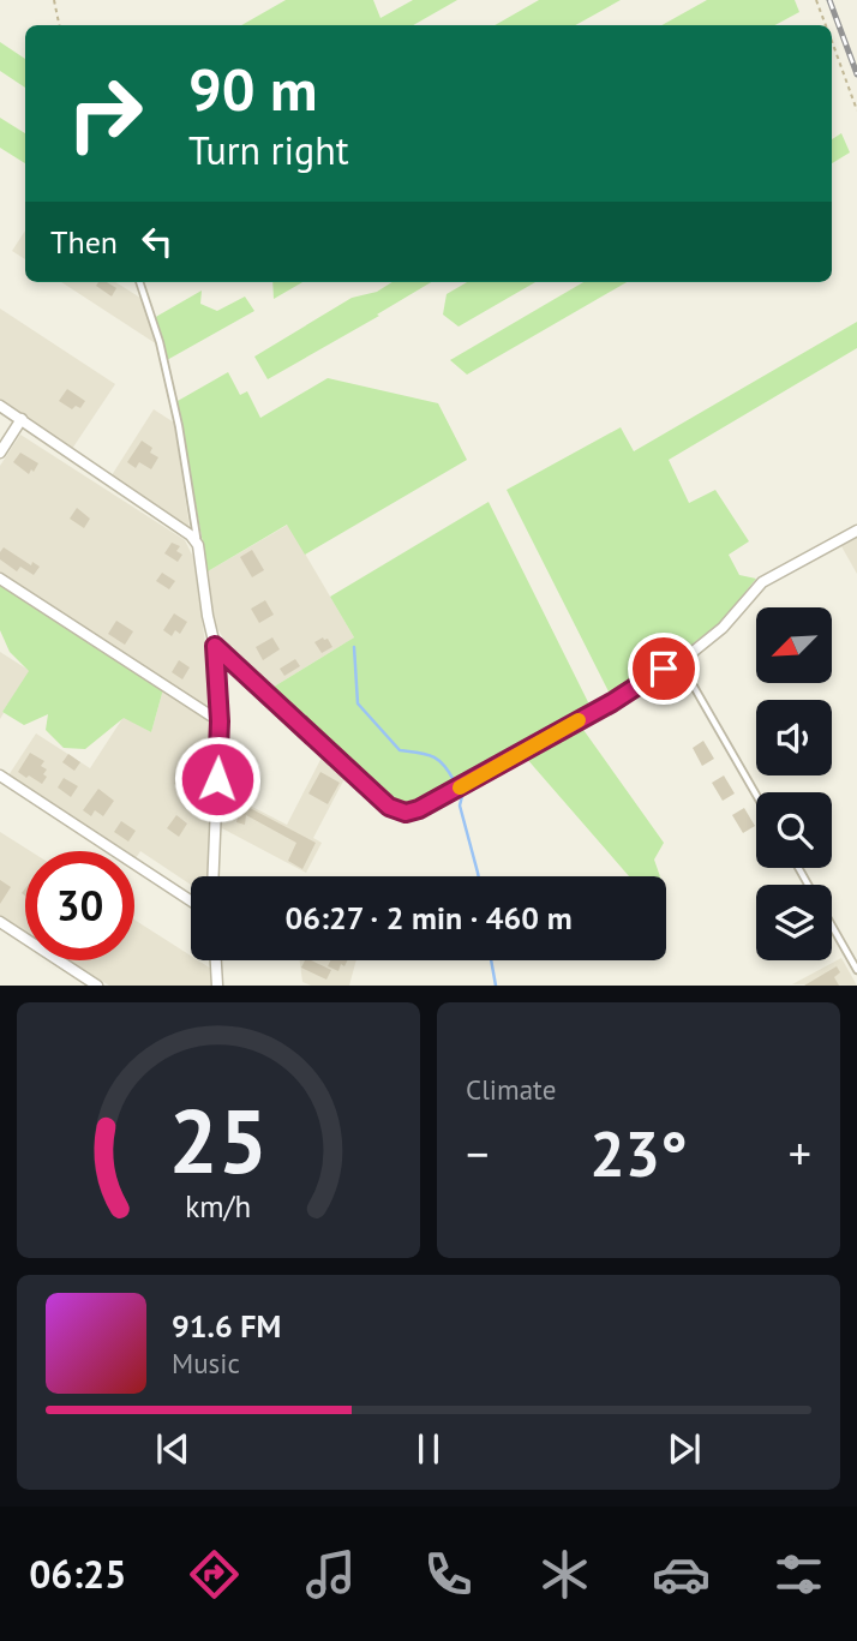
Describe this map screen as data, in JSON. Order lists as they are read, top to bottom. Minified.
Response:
{"north":"bottom left","page":{"turn":["90 m","Turn right"],"then":"Then","limit":"30","trip":"06:27 · 2 min · 460 m","tile":"Climate","heat":["−","23°","+"],"song":["91.6 FM","Music"],"tabs":"06:25","gauge":["25","km/h"]}}
